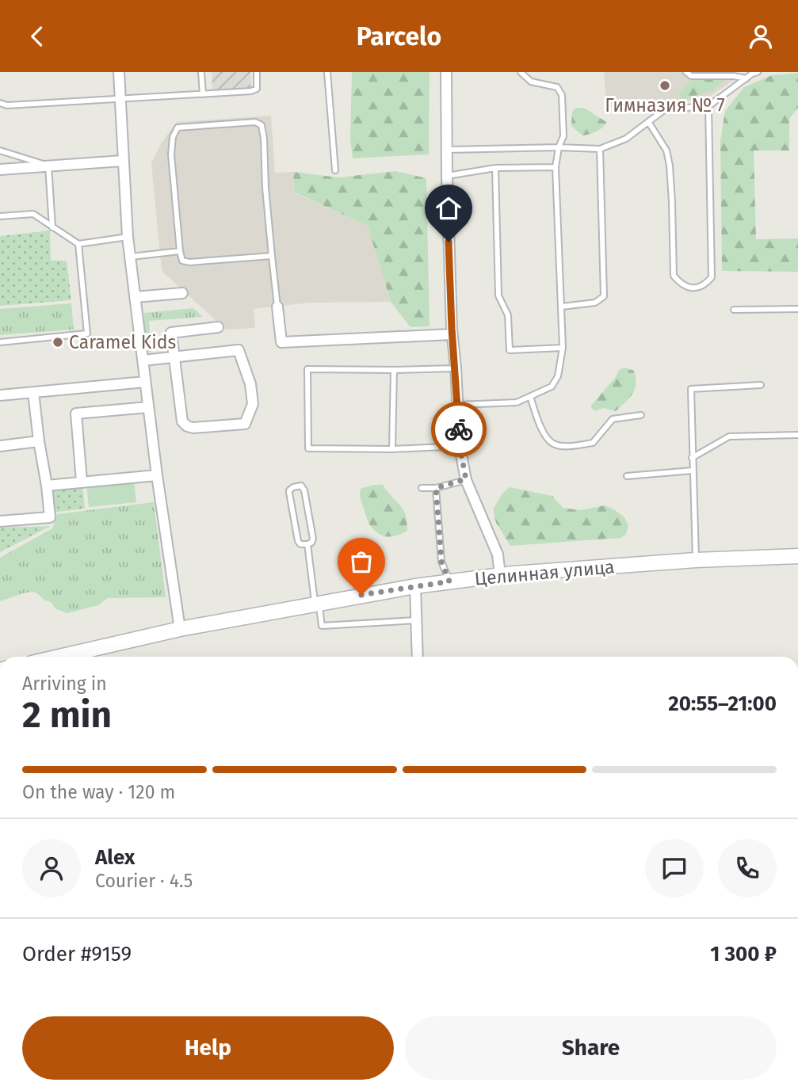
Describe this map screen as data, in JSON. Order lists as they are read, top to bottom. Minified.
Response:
{"streets":{"main road":["Целинная улица"]},"places":["Гимназия № 7","Caramel Kids"],"page":{"header":"Parcelo","heading":["2 min","Arriving in","20:55–21:00"],"panel":["Alex","Courier · 4.5","Order #9159","1 300 ₽"],"bar":"On the way · 120 m","buttons":["Help","Share"]}}
